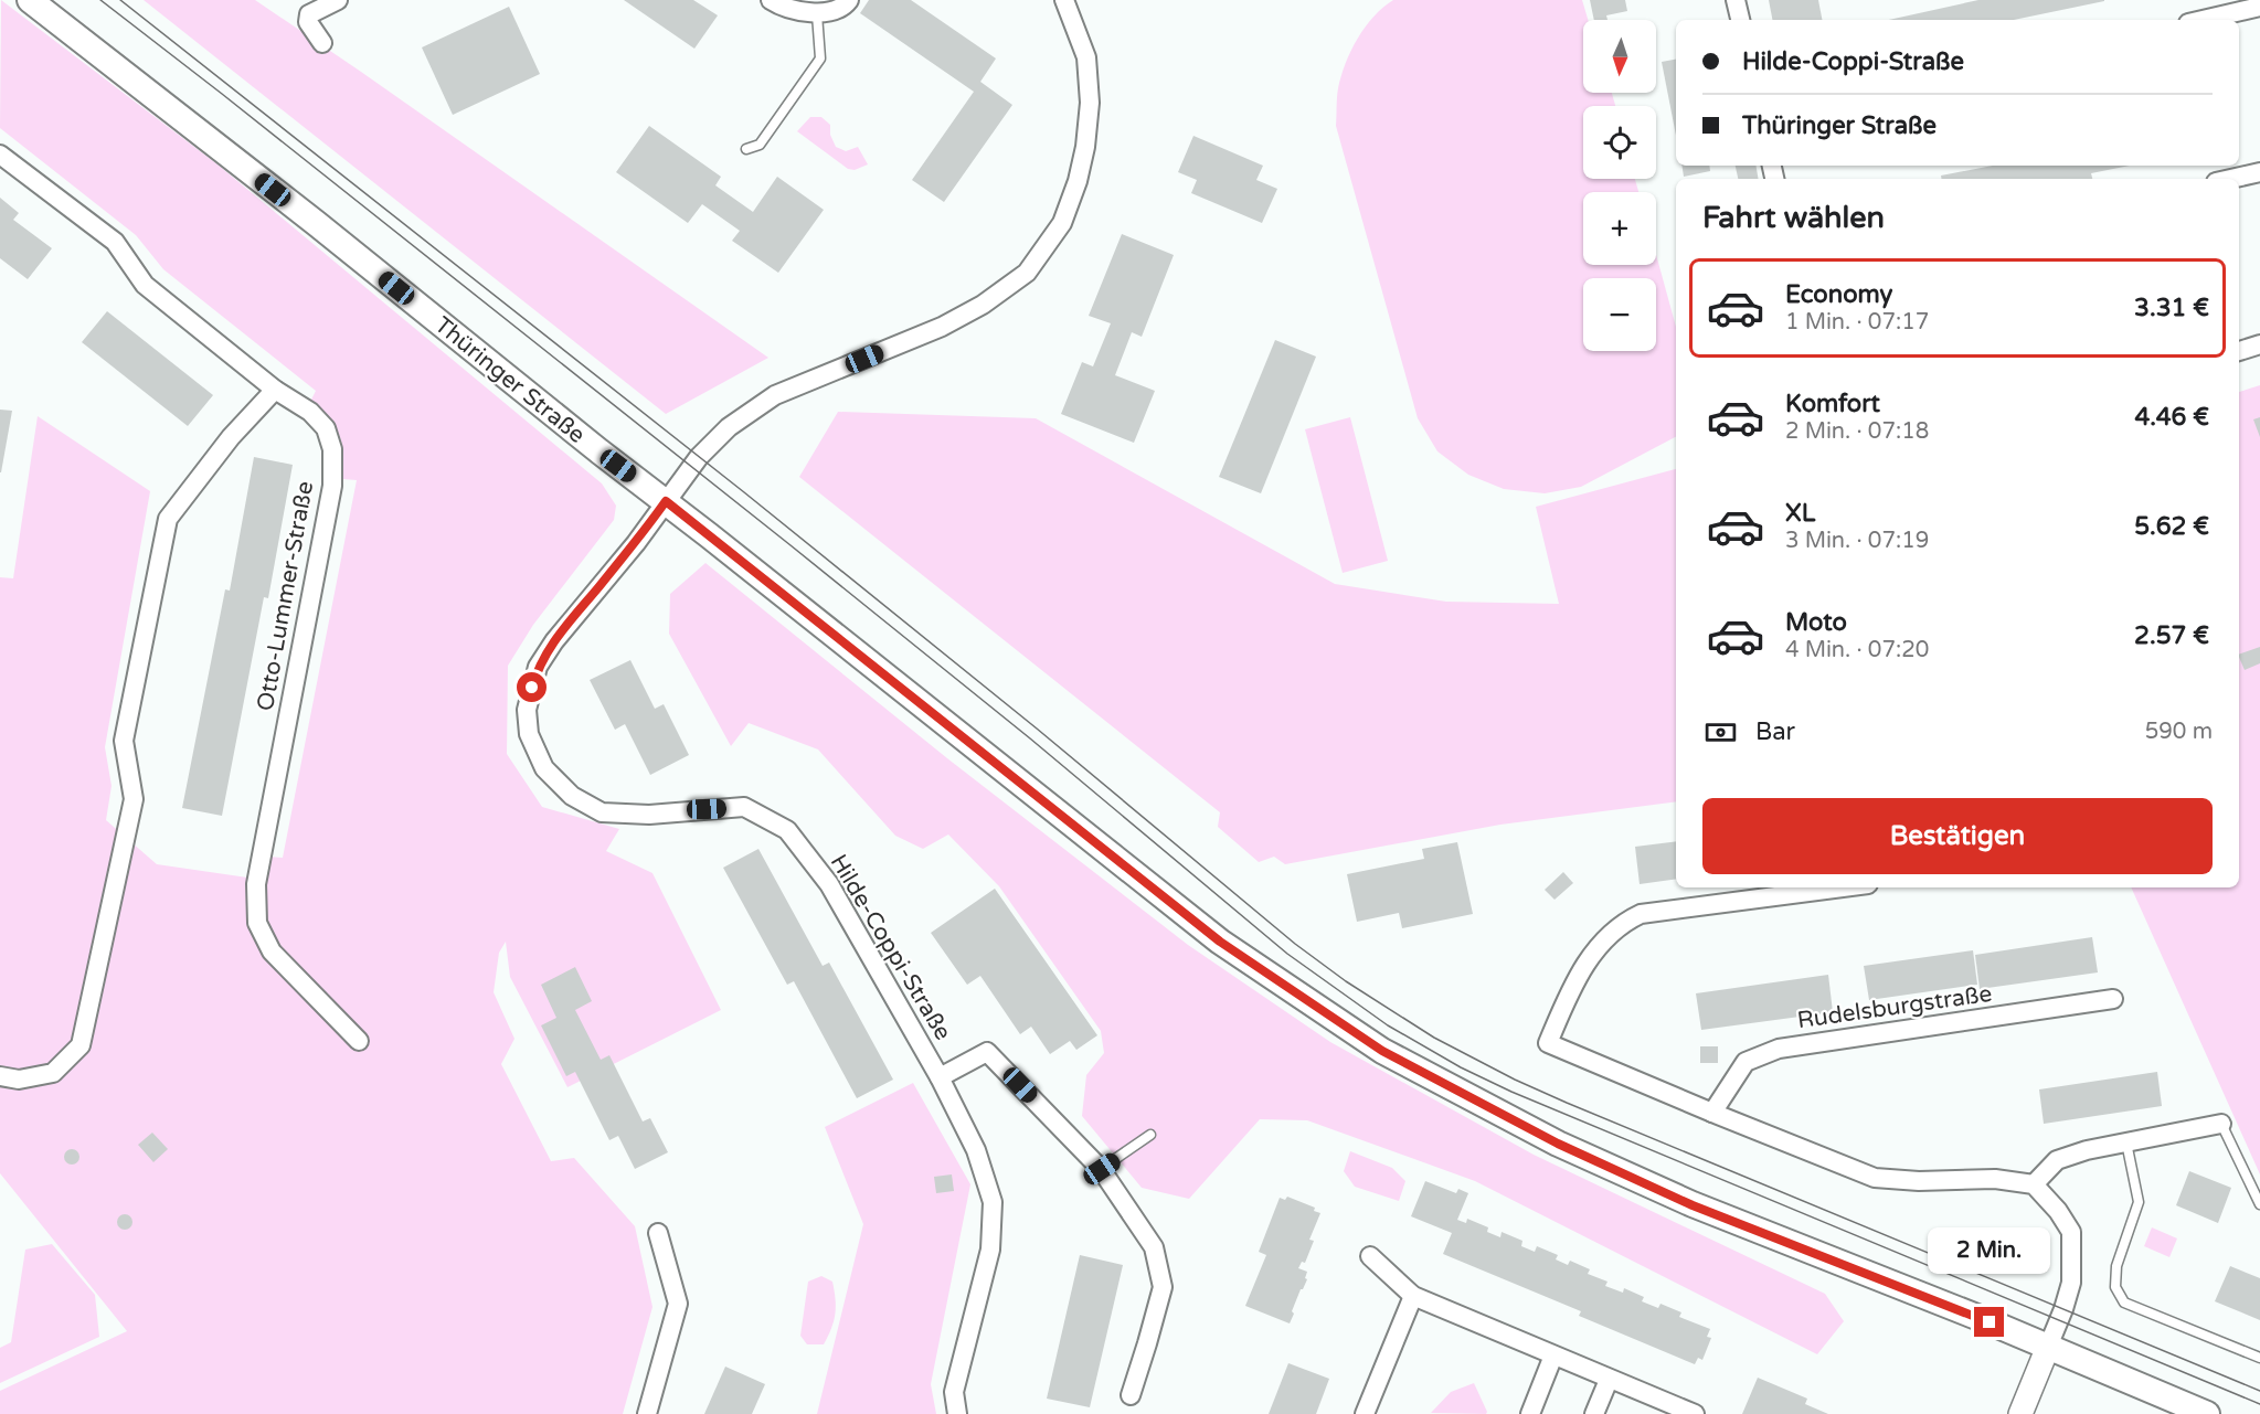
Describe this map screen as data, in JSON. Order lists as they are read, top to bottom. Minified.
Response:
{"streets":{"main road":["Thüringer Straße"],"street":["Otto-Lummer-Straße","Hilde-Coppi-Straße","Rudelsburgstraße"]},"crossings":[["Thüringer Straße","Hilde-Coppi-Straße"]],"north":"bottom","page":{"map_buttons":["+","−"],"banner":["Hilde-Coppi-Straße","Thüringer Straße"],"heading":"Fahrt wählen","list":[{"name":"Economy","note":"1 Min. · 07:17","value":"3.31 €"},{"name":"Komfort","note":"2 Min. · 07:18","value":"4.46 €"},{"name":"XL","note":"3 Min. · 07:19","value":"5.62 €"},{"name":"Moto","note":"4 Min. · 07:20","value":"2.57 €"}],"pay":["Bar","590 m"],"buttons":"Bestätigen","bubble":"2 Min."}}
